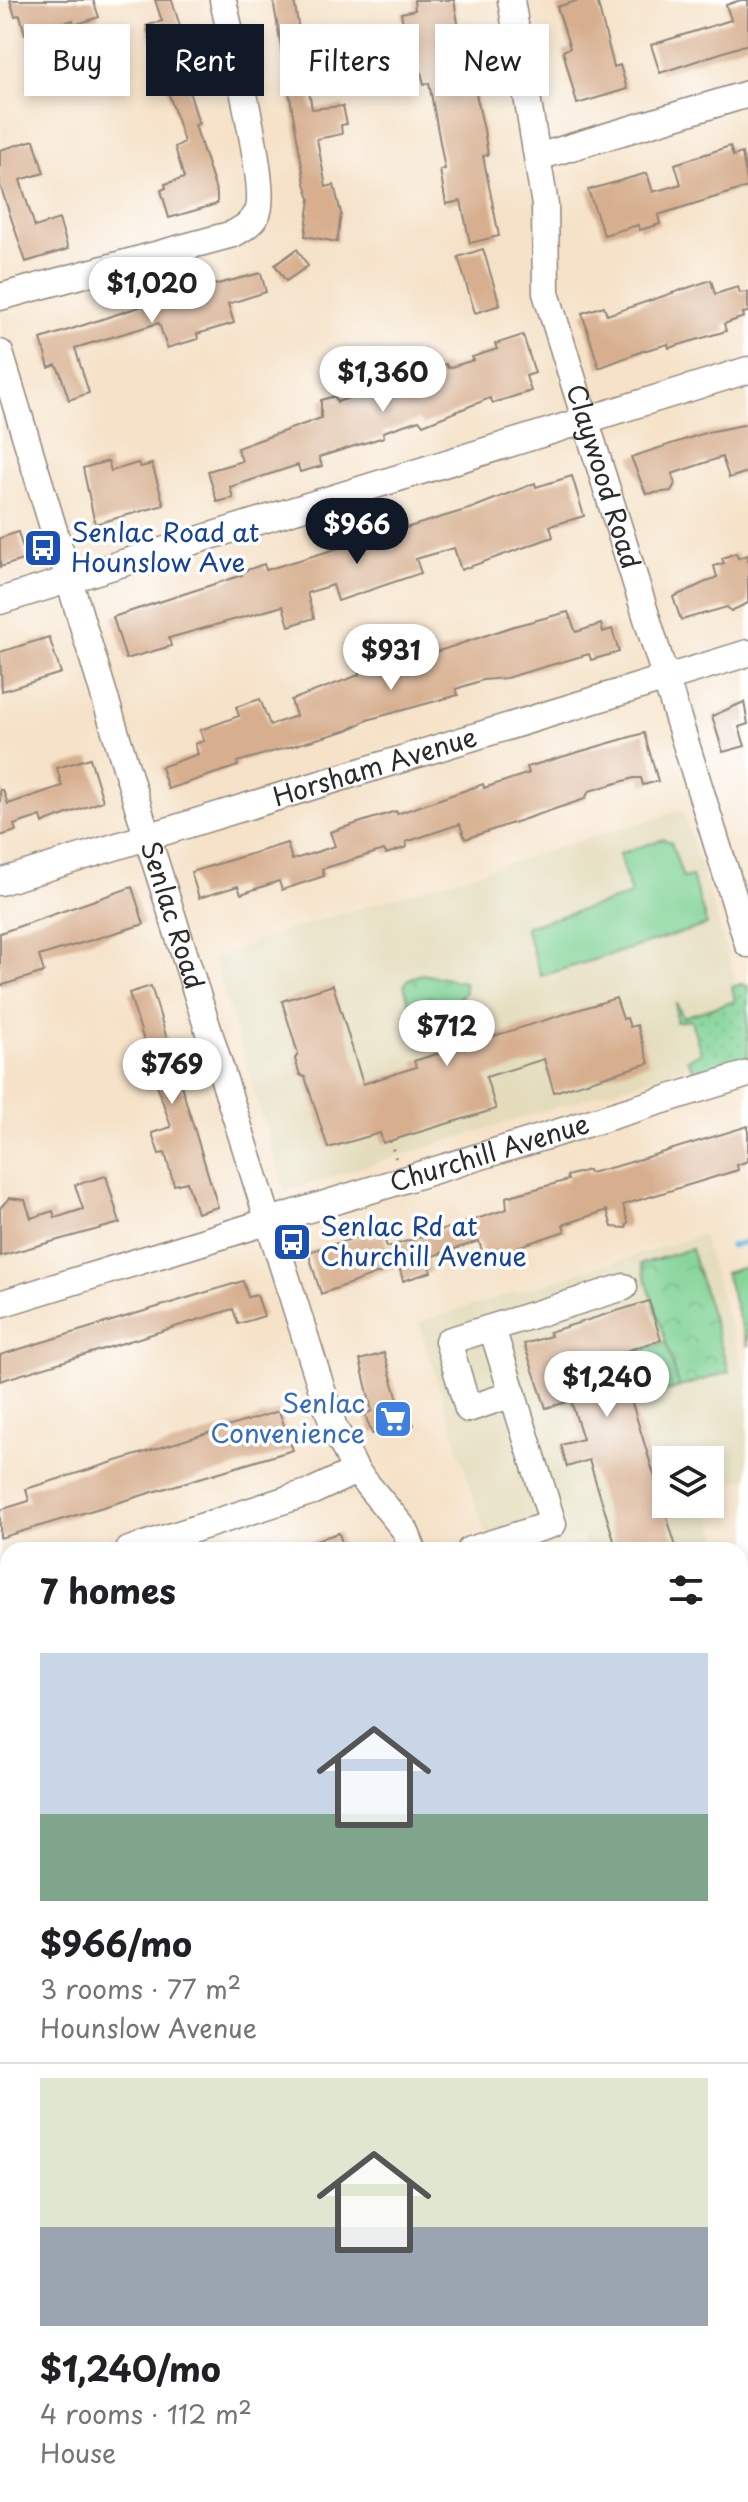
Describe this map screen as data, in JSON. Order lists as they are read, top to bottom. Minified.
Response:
{"streets":{"street":["Claywood Road","Horsham Avenue","Senlac Road","Churchill Avenue"]},"crossings":[["Claywood Road","Horsham Avenue"],["Horsham Avenue","Senlac Road"],["Senlac Road","Churchill Avenue"]],"places":{"bus stop":["Senlac Road at Hounslow Ave","Senlac Rd at Churchill Avenue"],"supermarket":["Senlac Convenience"]},"page":{"chip":["Buy","Rent","Filters","New"],"price":["$1,020","$1,360","$966","$931","$712","$769","$1,240"],"heading":"7 homes","list":[{"name":"$966/mo","note":"3 rooms · 77 m² · Hounslow Avenue"},{"name":"$1,240/mo","note":"4 rooms · 112 m² · House"}]}}
